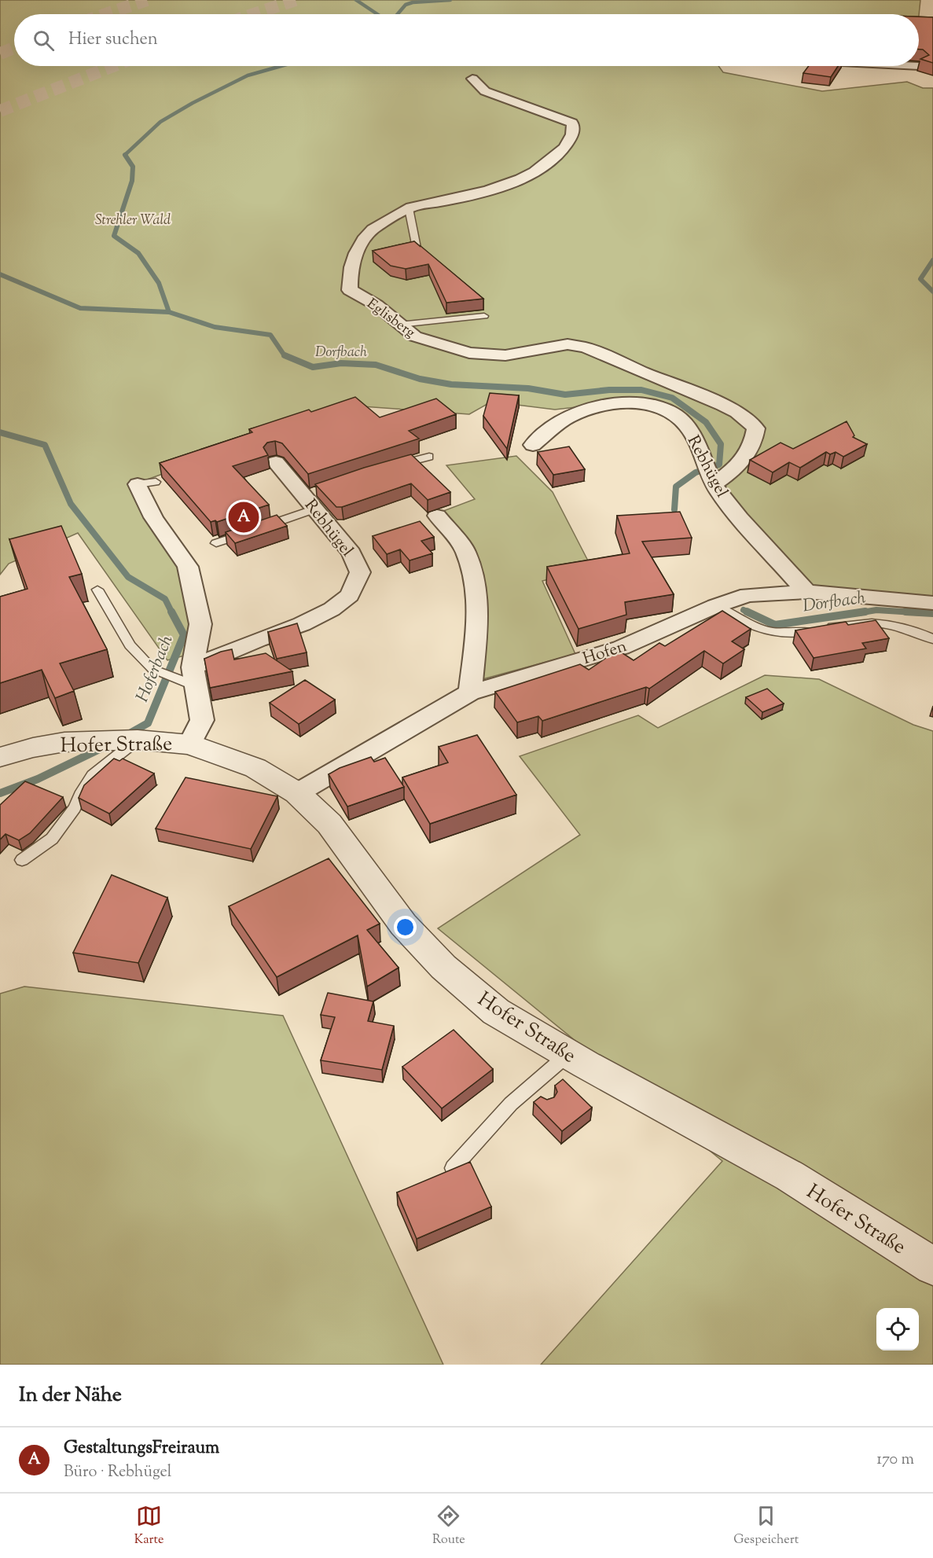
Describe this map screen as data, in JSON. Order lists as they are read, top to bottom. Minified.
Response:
{"streets":{"street":["Eglisberg","Rebhügel","Hofen","Hofer Straße"]},"crossings":[["Eglisberg","Rebhügel"],["Rebhügel","Hofen"],["Hofen","Hofer Straße"]],"water":["Dorfbach","Hoferbach"],"parks":["Strehler Wald"],"page":{"search":"Hier suchen","pins":"A","heading":"In der Nähe","list":[{"mark":"A","name":"GestaltungsFreiraum","note":"Büro · Rebhügel","value":"170 m"}],"nav":["Karte","Route","Gespeichert"]}}
